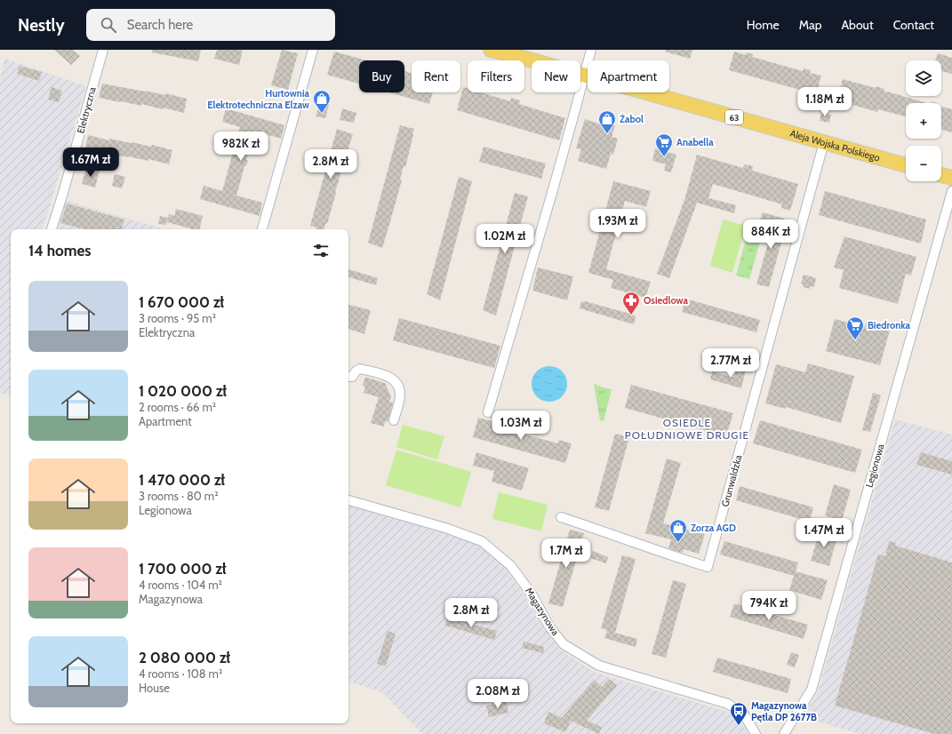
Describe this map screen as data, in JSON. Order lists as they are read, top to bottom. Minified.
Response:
{"streets":{"main road":["63","Aleja Wojska Polskiego"],"street":["Elektryczna","Legionowa","Grunwaldzka","Magazynowa"]},"crossings":[["Aleja Wojska Polskiego","Grunwaldzka"]],"districts":["OSIEDLE POŁUDNIOWE DRUGIE"],"places":{"shop":["Hurtownia Elektrotechniczna Elzaw","Żabol","Zorza AGD"],"supermarket":["Anabella","Biedronka"],"pharmacy":["Osiedlowa"],"bus stop":["Magazynowa Pętla DP 2677B"]},"page":{"header":"Nestly","search":"Search here","nav":["Home","Map","About","Contact"],"map_buttons":["+","−"],"chip":["Buy","Rent","Filters","New","Apartment"],"price":["1.18M zł","982K zł","1.67M zł","2.8M zł","1.93M zł","884K zł","1.02M zł","2.77M zł","1.03M zł","1.47M zł","1.7M zł","794K zł","2.8M zł","2.08M zł"],"heading":"14 homes","list":[{"name":"1 670 000 zł","note":"3 rooms · 95 m² · Elektryczna"},{"name":"1 020 000 zł","note":"2 rooms · 66 m² · Apartment"},{"name":"1 470 000 zł","note":"3 rooms · 80 m² · Legionowa"},{"name":"1 700 000 zł","note":"4 rooms · 104 m² · Magazynowa"},{"name":"2 080 000 zł","note":"4 rooms · 108 m² · House"}]}}
